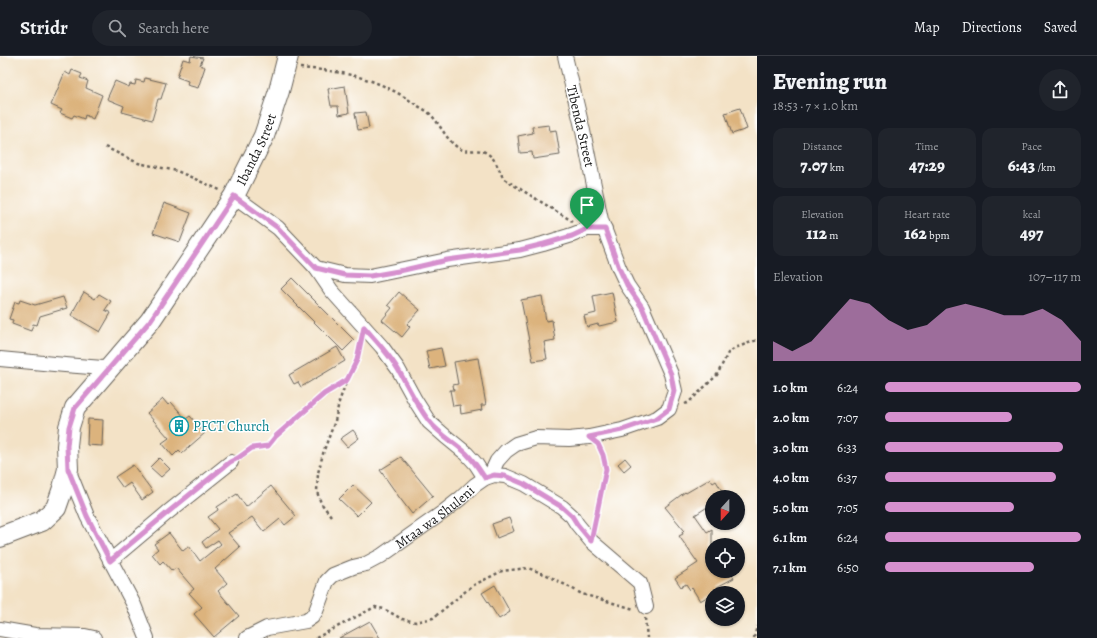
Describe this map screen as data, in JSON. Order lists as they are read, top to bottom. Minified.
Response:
{"streets":{"street":["Tibenda Street","Ibanda Street","Mtaa wa Shuleni"]},"places":{"building":["PFCT Church"]},"north":"bottom","page":{"header":"Stridr","search":"Search here","nav":["Map","Directions","Saved"],"heading":["Evening run","18:53 · 7 × 1.0 km"],"stats":[["Distance","7.07 km"],["Time","47:29"],["Pace","6:43 /km"],["Elevation","112 m"],["Heart rate","162 bpm"],["kcal","497"]],"chart":["Elevation","107–117 m"],"list":[{"name":"1.0 km","note":"6:24"},{"name":"2.0 km","note":"7:07"},{"name":"3.0 km","note":"6:33"},{"name":"4.0 km","note":"6:37"},{"name":"5.0 km","note":"7:05"},{"name":"6.1 km","note":"6:24"},{"name":"7.1 km","note":"6:50"}]}}
